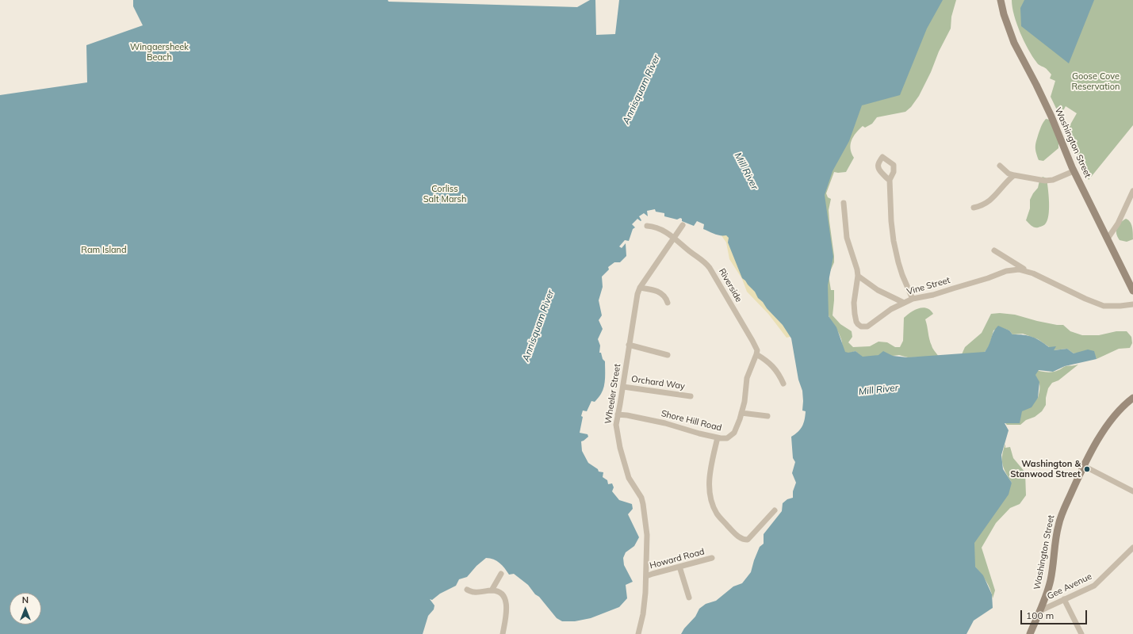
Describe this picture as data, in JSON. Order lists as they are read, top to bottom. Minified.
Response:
{"streets":{"main road":["Washington Street"],"street":["Riverside","Vine Street","Orchard Way","Wheeler Street","Shore Hill Road","Howard Road","Gee Avenue"]},"crossings":[["Washington Street","Gee Avenue"],["Riverside","Wheeler Street"],["Riverside","Shore Hill Road"],["Orchard Way","Wheeler Street"],["Wheeler Street","Shore Hill Road"],["Wheeler Street","Howard Road"]],"water":["Annisquam River","Mill River"],"parks":["Wingaersheek Beach","Goose Cove Reservation","Corliss Salt Marsh","Ram Island"],"places":["Washington & Stanwood Street"],"scale_bar":"100 m","north":"top"}
